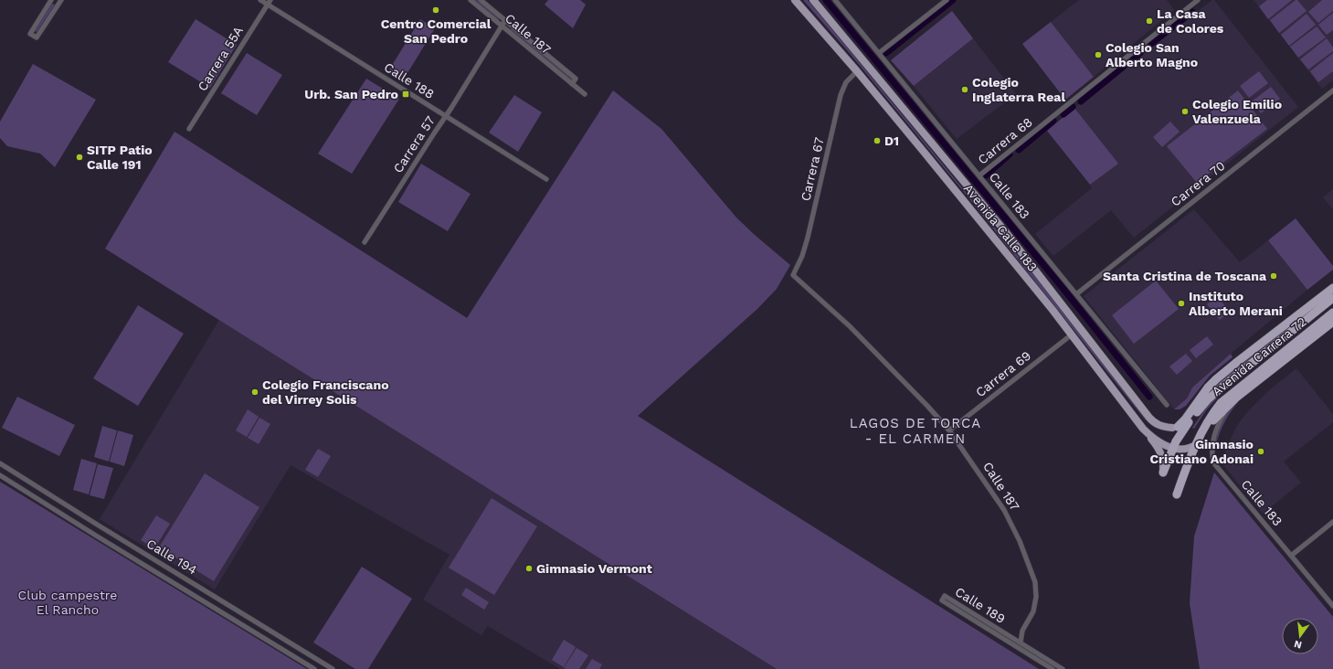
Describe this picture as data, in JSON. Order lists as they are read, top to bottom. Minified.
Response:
{"streets":{"highway":["Avenida Carrera 72"],"main road":["Avenida Calle 183"],"street":["Calle 187","Carrera 55A","Calle 188","Carrera 68","Carrera 57","Carrera 67","Carrera 70","Calle 183","Carrera 69","Calle 194","Calle 189"]},"crossings":[["Calle 187","Carrera 57"],["Calle 187","Carrera 67"],["Calle 187","Carrera 69"],["Calle 187","Calle 189"],["Carrera 55A","Calle 188"],["Calle 188","Carrera 57"],["Carrera 68","Calle 183"],["Carrera 67","Avenida Calle 183"],["Carrera 70","Calle 183"],["Calle 183","Avenida Carrera 72"],["Avenida Calle 183","Avenida Carrera 72"],["Avenida Calle 183","Carrera 69"]],"districts":["LAGOS DE TORCA - EL CARMEN"],"parks":["Club campestre El Rancho"],"places":{"other":["Centro Comercial San Pedro","La Casa de Colores","Colegio San Alberto Magno","Colegio Inglaterra Real","Colegio Emilio Valenzuela","D1","SITP Patio Calle 191","Santa Cristina de Toscana","Instituto Alberto Merani","Colegio Franciscano del Virrey Solis","Gimnasio Cristiano Adonai","Gimnasio Vermont"],"transit":["Urb. San Pedro"]},"north":"bottom"}
